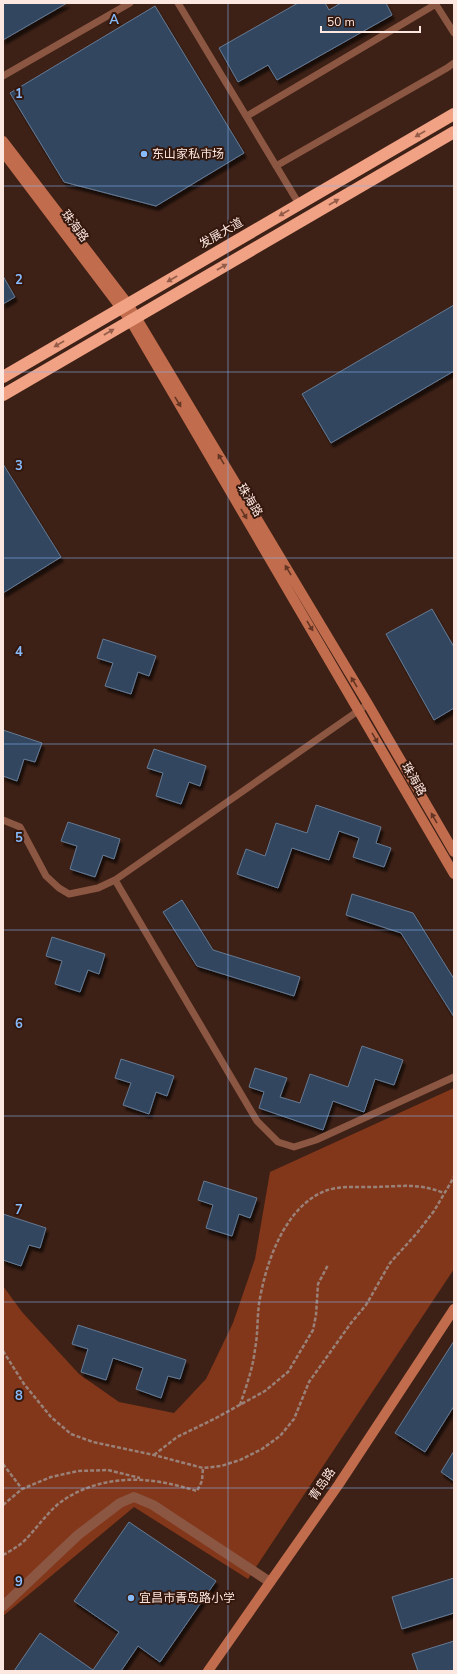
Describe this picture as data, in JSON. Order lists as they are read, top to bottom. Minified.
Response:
{"streets":{"highway":["发展大道"],"main road":["珠海路","青岛路"]},"crossings":[["珠海路","发展大道"]],"places":["东山家私市场","宜昌市青岛路小学"],"scale_bar":"50 m","grid":{"columns":["A"],"rows":["1","2","3","4","5","6","7","8","9"]}}
